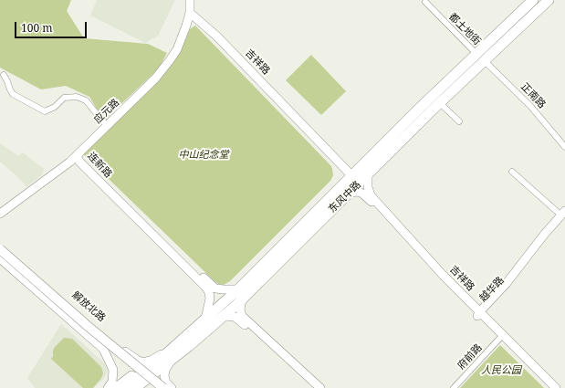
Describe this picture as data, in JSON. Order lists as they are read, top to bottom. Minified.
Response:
{"streets":{"highway":["东风中路"],"main road":["解放北路"],"street":["都土地街","吉祥路","正南路","应元路","连新路","越华路","府前路"]},"crossings":[["都土地街","正南路"],["都土地街","东风中路"],["吉祥路","应元路"],["吉祥路","东风中路"],["吉祥路","越华路"],["吉祥路","府前路"],["正南路","东风中路"],["应元路","连新路"],["连新路","东风中路"],["东风中路","解放北路"]],"parks":["中山纪念堂","人民公园"],"scale_bar":"100 m"}
